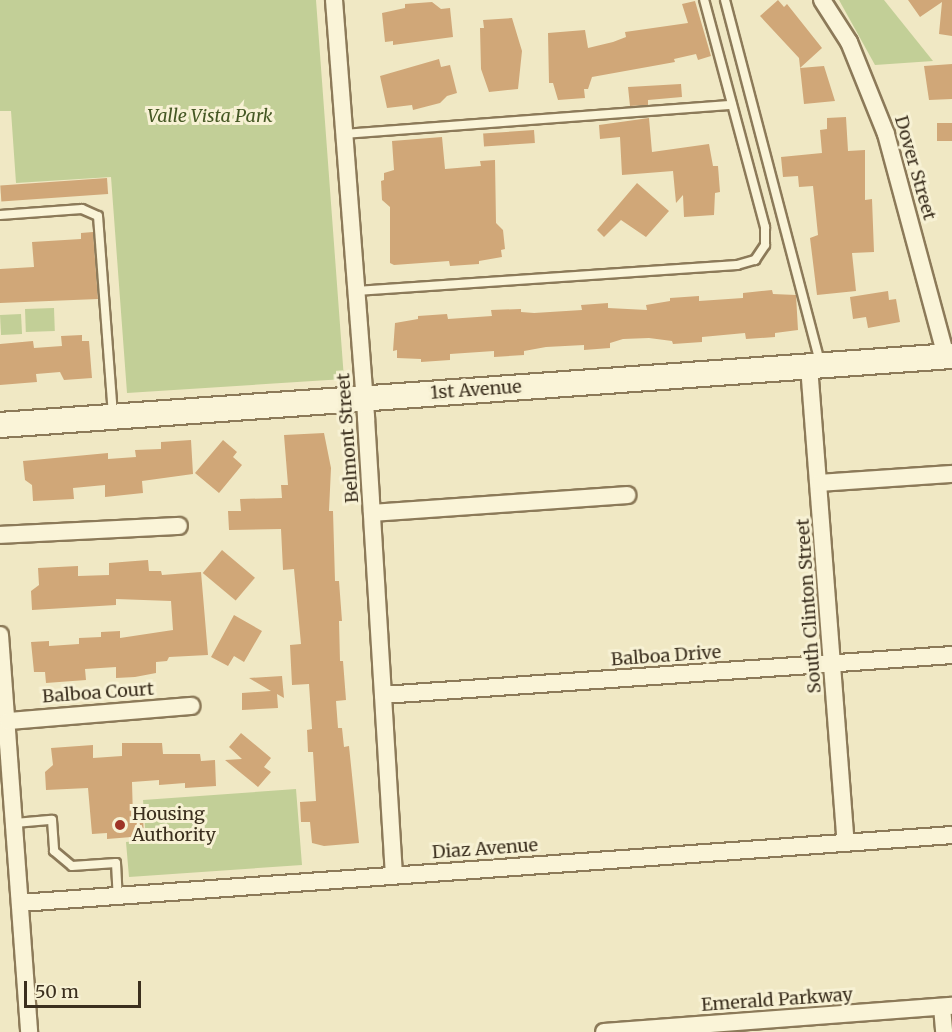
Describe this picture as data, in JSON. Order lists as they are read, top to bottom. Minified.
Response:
{"streets":{"street":["Dover Street","1st Avenue","Belmont Street","South Clinton Street","Balboa Drive","Balboa Court","Diaz Avenue","Emerald Parkway"]},"crossings":[["Dover Street","1st Avenue"],["1st Avenue","Belmont Street"],["1st Avenue","South Clinton Street"],["Belmont Street","Balboa Drive"],["Belmont Street","Diaz Avenue"],["South Clinton Street","Balboa Drive"],["South Clinton Street","Diaz Avenue"]],"parks":["Valle Vista Park"],"places":["Housing Authority"],"scale_bar":"50 m"}
